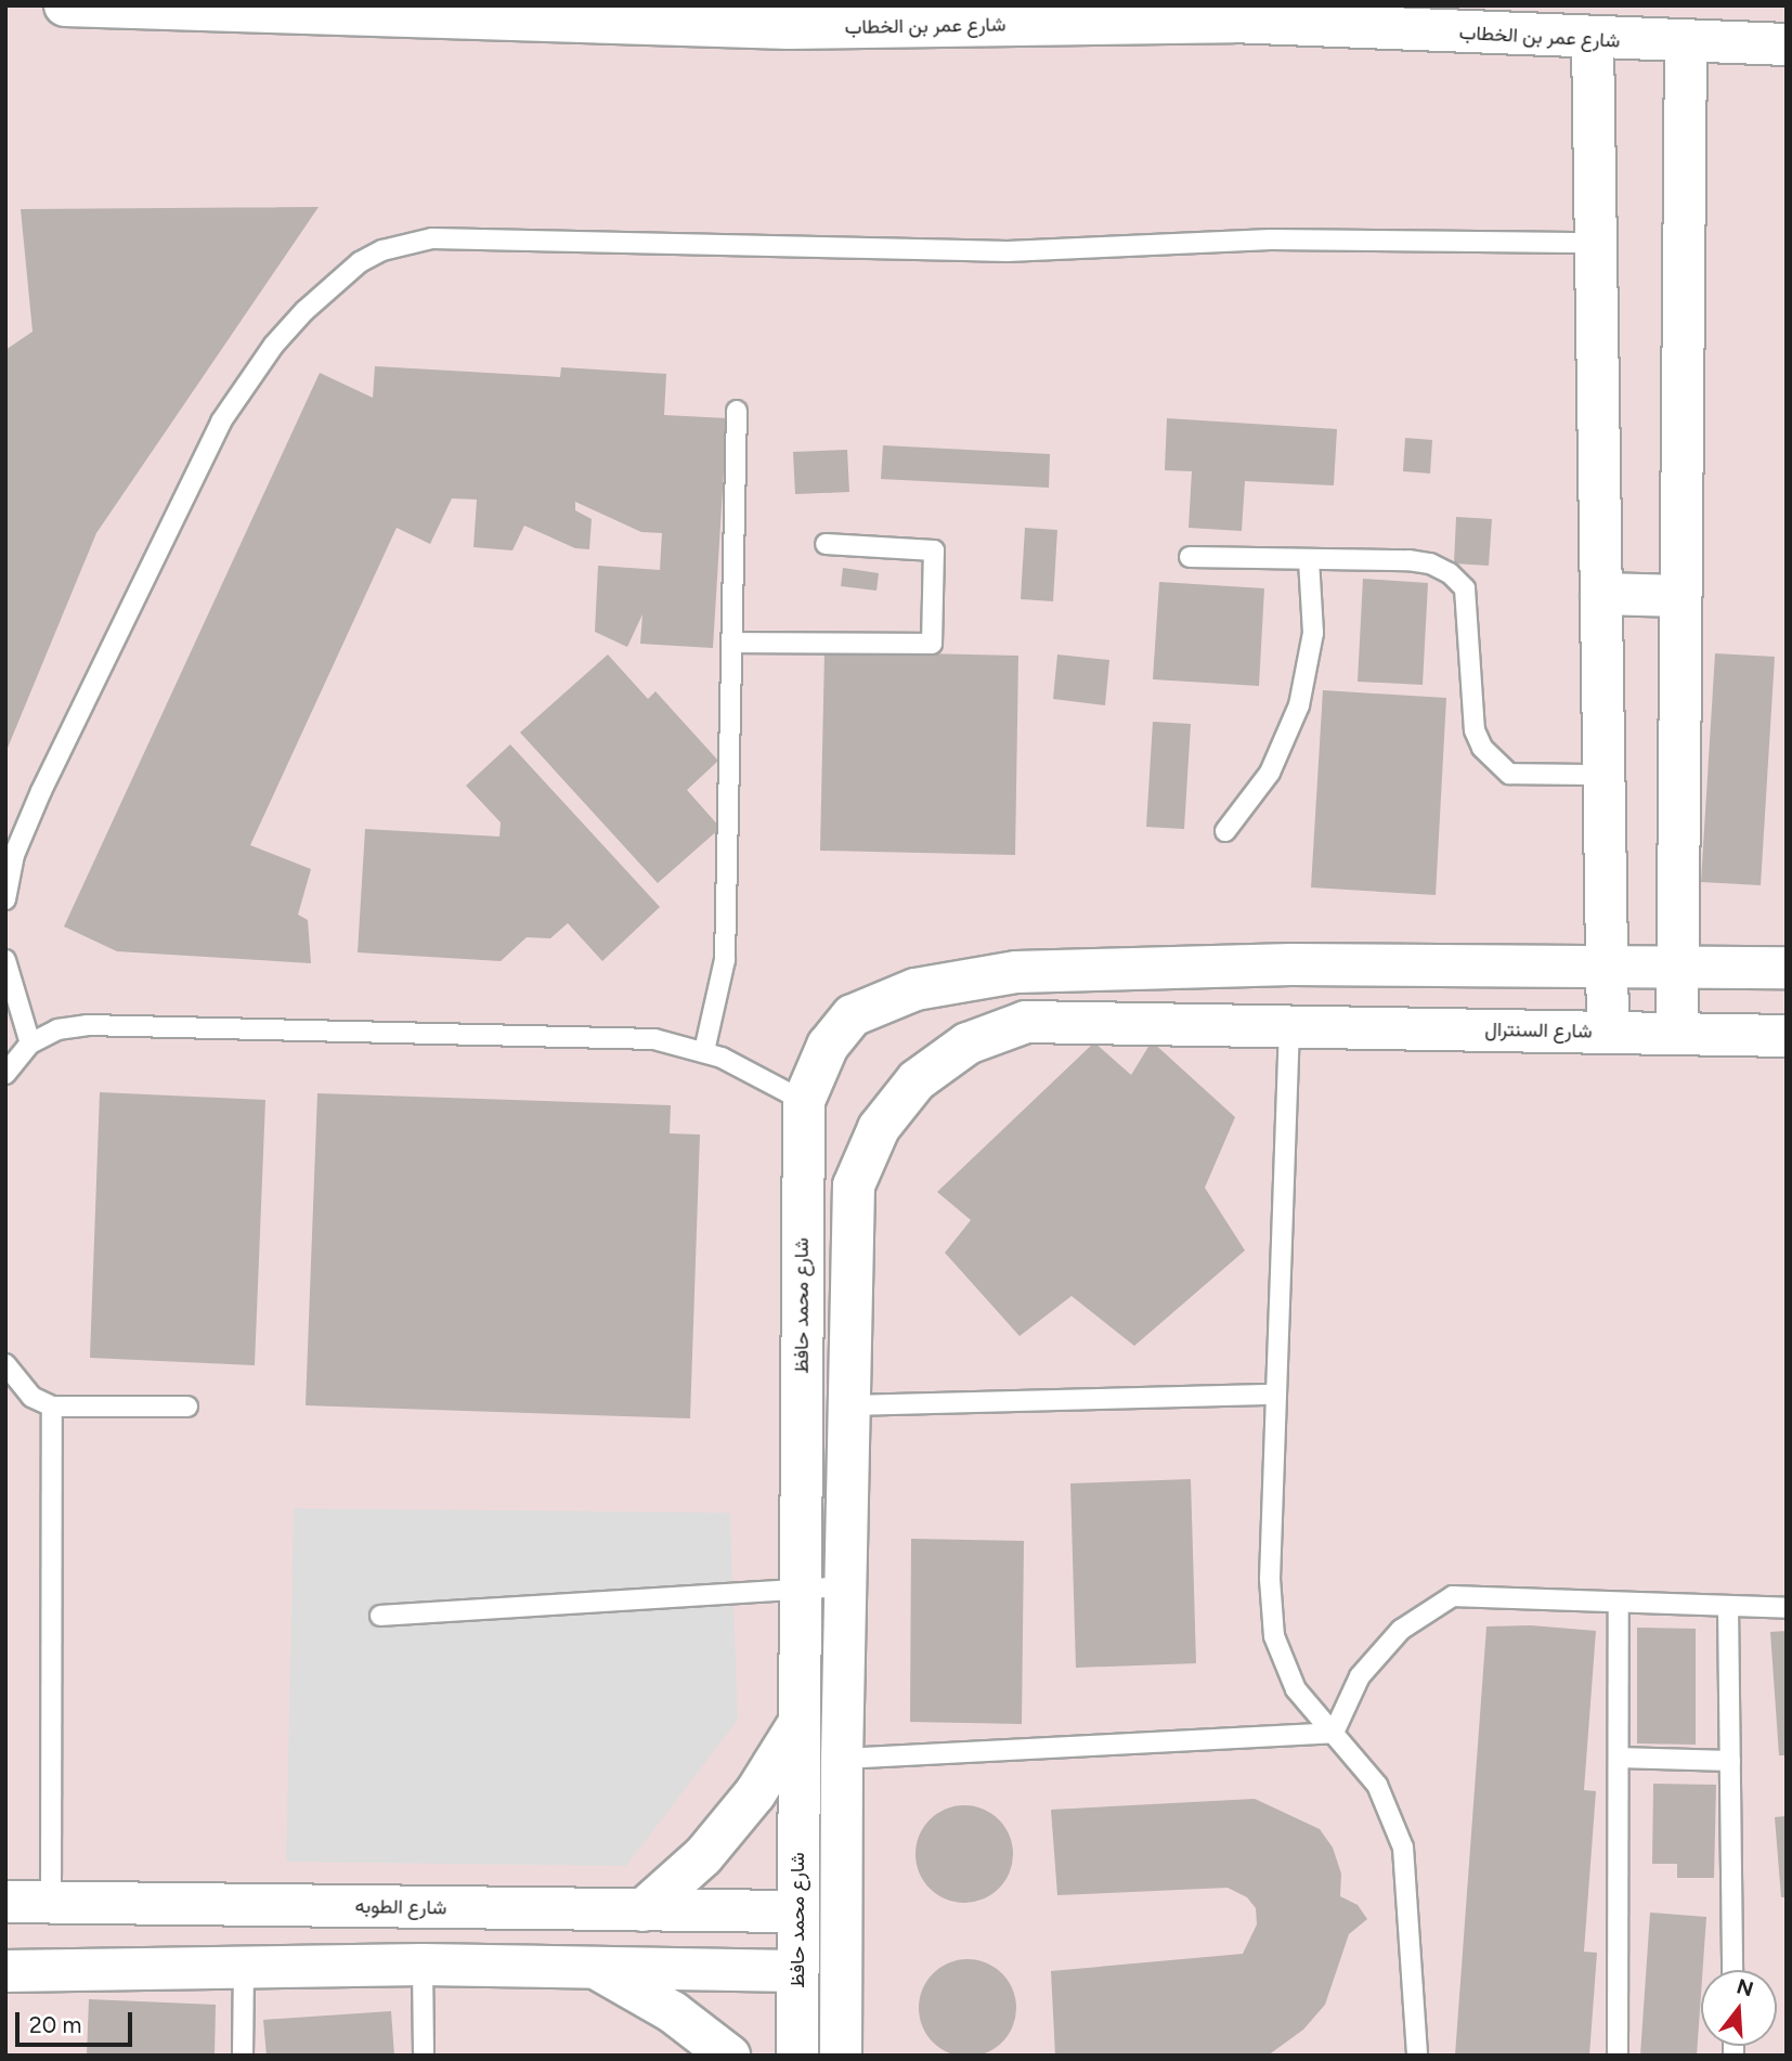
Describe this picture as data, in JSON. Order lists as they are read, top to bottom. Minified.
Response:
{"streets":{"street":["شارع عمر بن الخطاب","شارع السنترال","شارع محمد حافظ","شارع الطوبه"]},"crossings":[["شارع محمد حافظ","شارع الطوبه"]],"scale_bar":"20 m","north":"top"}
